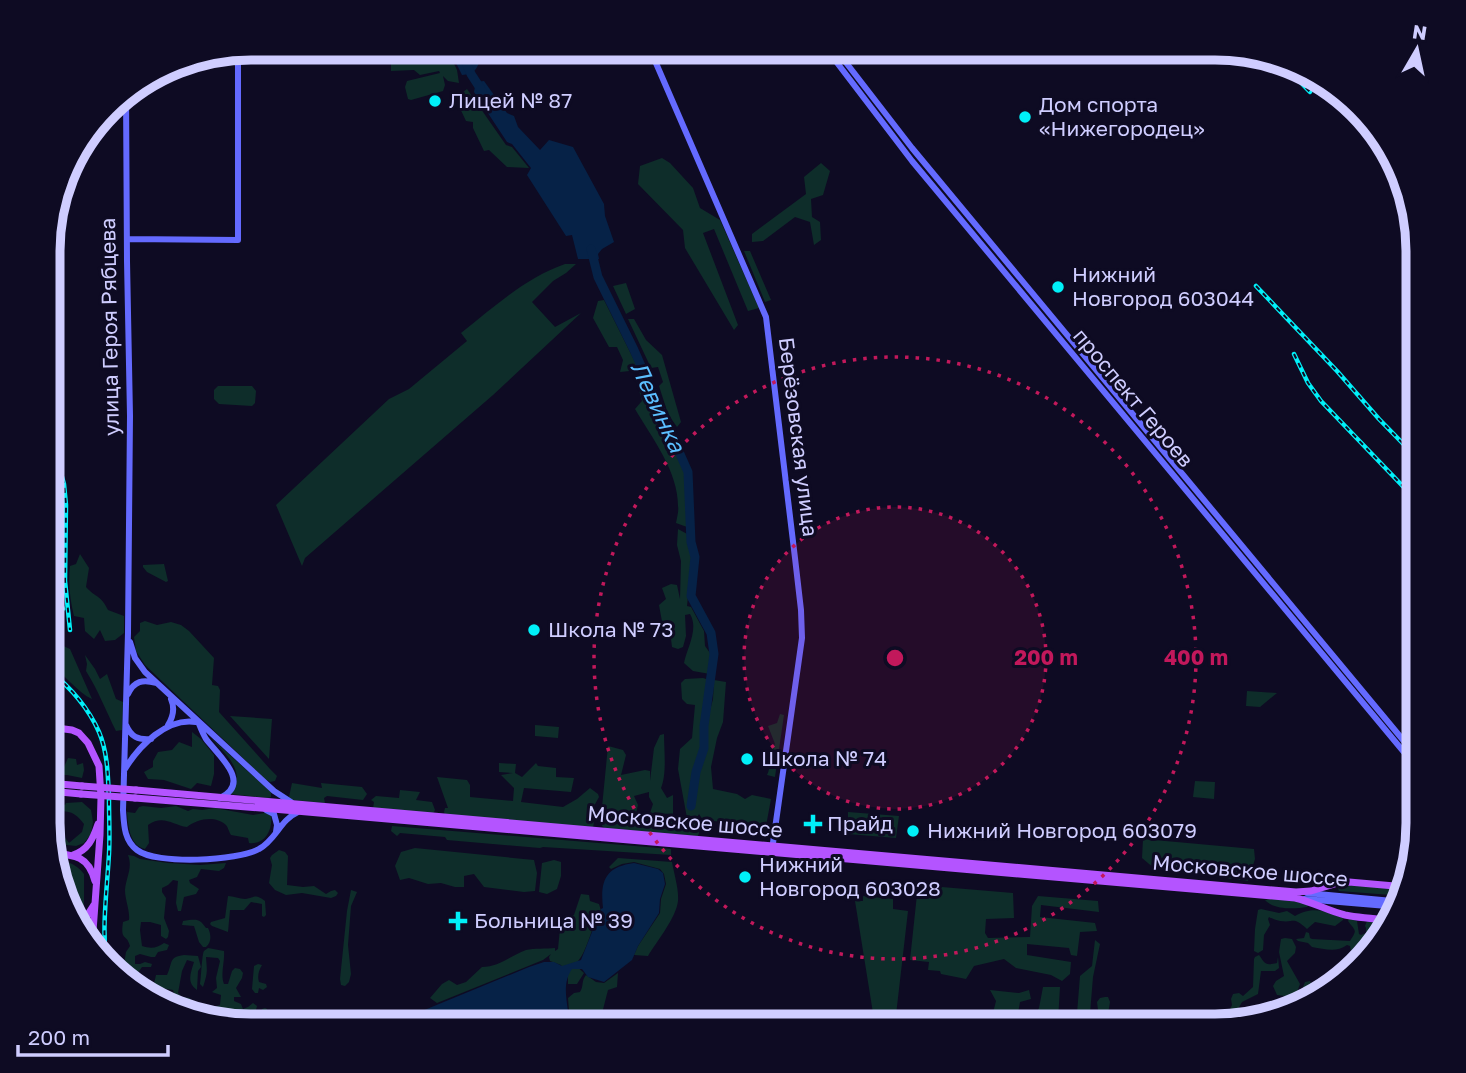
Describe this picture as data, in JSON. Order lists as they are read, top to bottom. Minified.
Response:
{"streets":{"main road":["улица Героя Рябцева","проспект Героев","Берёзовская улица","Московское шоссе"]},"crossings":[["Берёзовская улица","Московское шоссе"]],"water":["Левинка"],"places":{"other":["Лицей № 87","Дом спорта «Нижегородец»","Нижний Новгород 603044","Школа № 73","Школа № 74","Нижний Новгород 603079","Нижний Новгород 603028"],"health":["Прайд","Больница № 39"]},"scale_bar":"200 m","north":"top","rings":["200 m","400 m"]}
